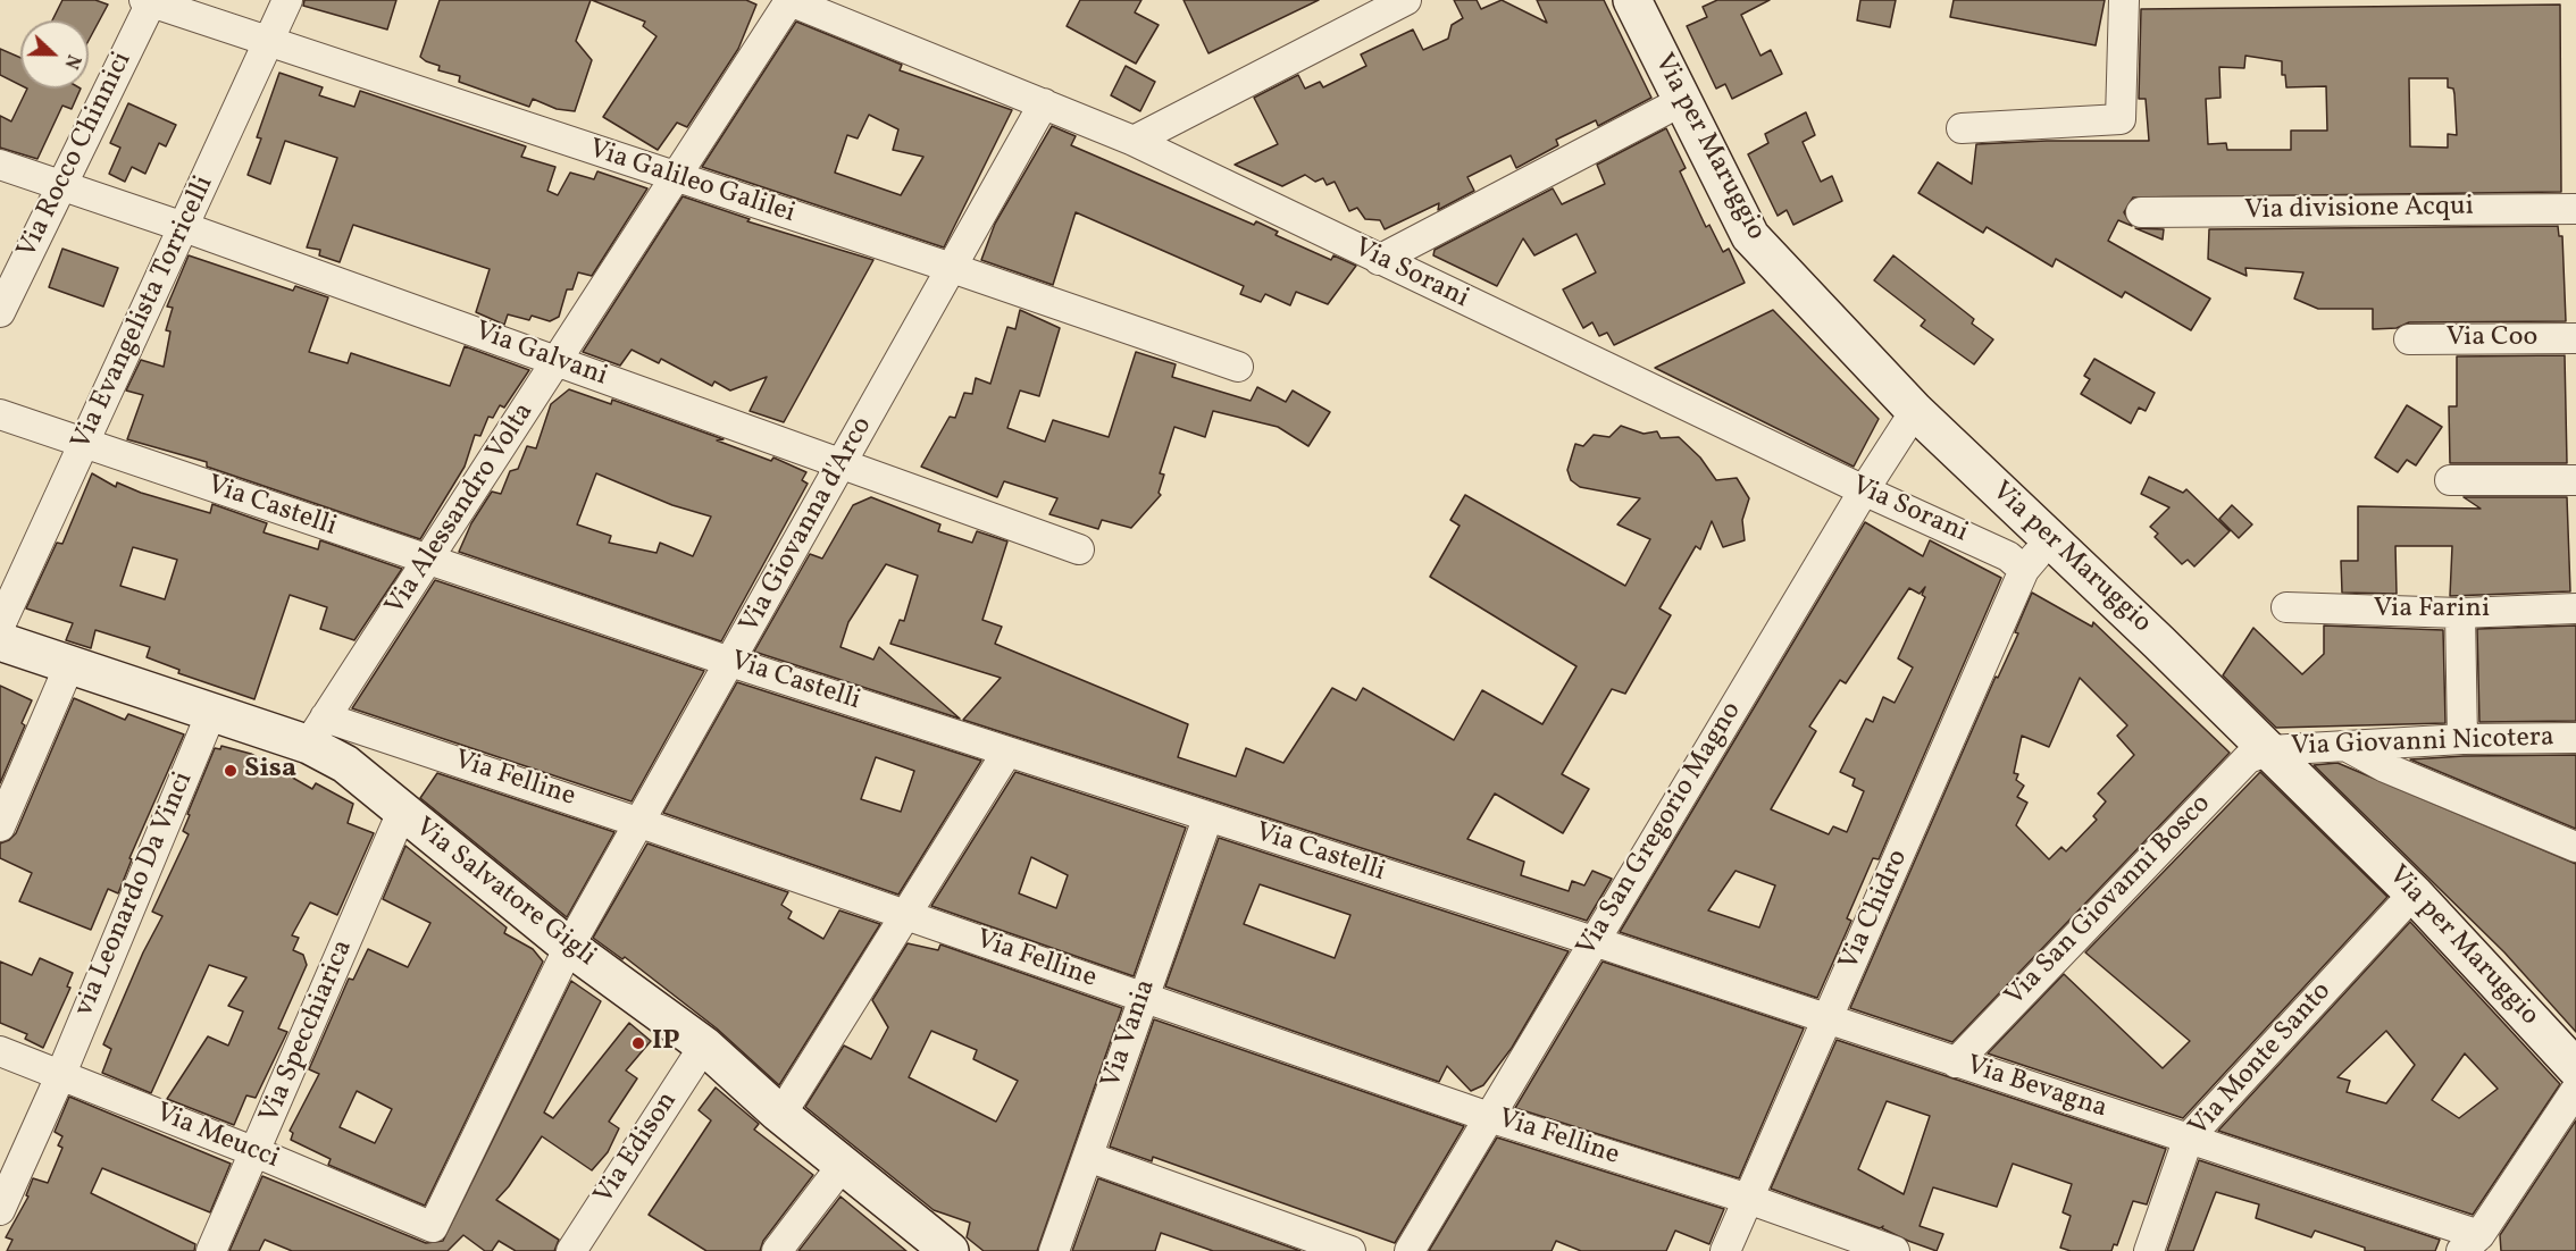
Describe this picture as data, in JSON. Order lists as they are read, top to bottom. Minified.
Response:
{"streets":{"street":["Via per Maruggio","Via Rocco Chinnici","Via Galileo Galilei","Via divisione Acqui","Via Sorani","Via Evangelista Torricelli","Via Coo","Via Galvani","Via Castelli","Via Alessandro Volta","Via Giovanna d'Arco","Via Farini","Via Giovanni Nicotera","Via Felline","Via San Gregorio Magno","Via Salvatore Gigli","via Leonardo Da Vinci","Via San Giovanni Bosco","Via Chidro","Via Specchiarica","Via Vania","Via Monte Santo","Via Bevagna","Via Meucci","Via Edison"]},"crossings":[["Via per Maruggio","Via Giovanni Nicotera"],["Via per Maruggio","Via San Gregorio Magno"],["Via per Maruggio","Via San Giovanni Bosco"],["Via per Maruggio","Via Chidro"],["Via per Maruggio","Via Monte Santo"],["Via Rocco Chinnici","Via Galileo Galilei"],["Via Rocco Chinnici","Via Galvani"],["Via Galileo Galilei","Via Evangelista Torricelli"],["Via Galileo Galilei","Via Alessandro Volta"],["Via Galileo Galilei","Via Giovanna d'Arco"],["Via Sorani","Via Alessandro Volta"],["Via Sorani","Via Giovanna d'Arco"],["Via Sorani","Via San Gregorio Magno"],["Via Sorani","Via Chidro"],["Via Evangelista Torricelli","Via Galvani"],["Via Evangelista Torricelli","Via Castelli"],["Via Galvani","Via Alessandro Volta"],["Via Galvani","Via Giovanna d'Arco"],["Via Castelli","Via Alessandro Volta"],["Via Castelli","Via Giovanna d'Arco"],["Via Castelli","Via San Gregorio Magno"],["Via Castelli","Via Vania"],["Via Castelli","Via Bevagna"],["Via Alessandro Volta","Via Felline"],["Via Alessandro Volta","Via Salvatore Gigli"],["Via Giovanna d'Arco","Via Felline"],["Via Giovanna d'Arco","Via Salvatore Gigli"],["Via Giovanna d'Arco","Via Meucci"],["Via Giovanni Nicotera","Via San Giovanni Bosco"],["Via Felline","Via San Gregorio Magno"],["Via Felline","Via Salvatore Gigli"],["Via Felline","Via Chidro"],["Via Felline","Via Vania"],["Via San Gregorio Magno","Via Bevagna"],["Via Salvatore Gigli","via Leonardo Da Vinci"],["Via Salvatore Gigli","Via Specchiarica"],["Via Salvatore Gigli","Via Edison"],["via Leonardo Da Vinci","Via Meucci"],["Via San Giovanni Bosco","Via Bevagna"],["Via Chidro","Via Bevagna"],["Via Specchiarica","Via Meucci"],["Via Monte Santo","Via Bevagna"]],"places":["Sisa","IP"],"north":"right"}
